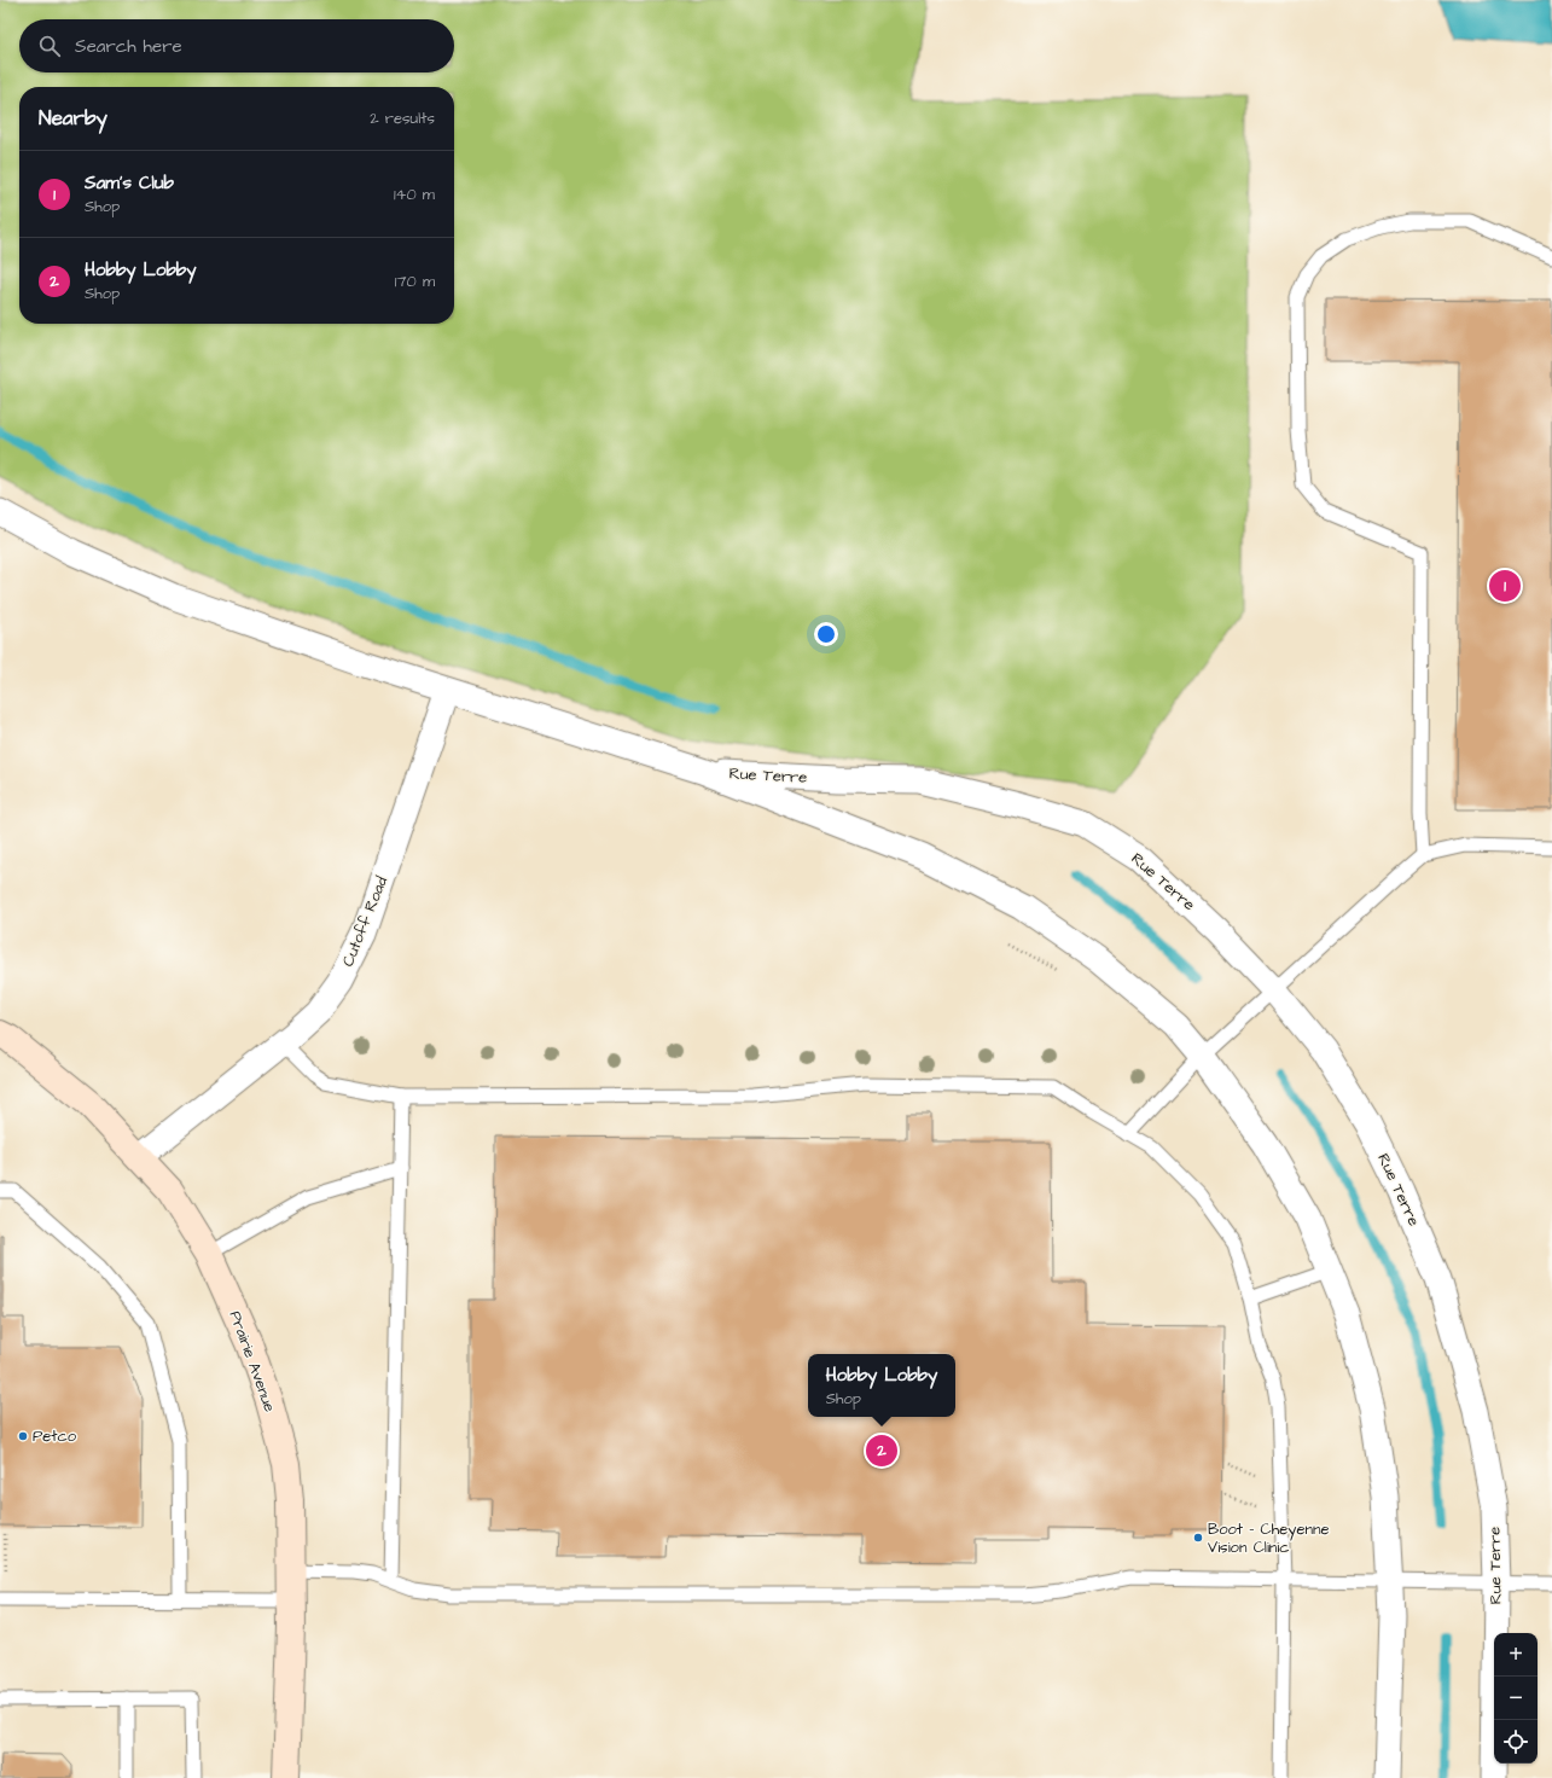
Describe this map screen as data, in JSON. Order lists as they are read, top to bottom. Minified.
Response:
{"streets":{"street":["Rue Terre","Cutoff Road","Prairie Avenue"]},"crossings":[["Cutoff Road","Prairie Avenue"]],"places":["Petco","Boot - Cheyenne Vision Clinic"],"page":{"search":"Search here","heading":["Nearby","2 results"],"list":[{"mark":"1","name":"Sam's Club","note":"Shop","value":"140 m"},{"mark":"2","name":"Hobby Lobby","note":"Shop","value":"170 m"}],"pins":["1","2"],"popup":["Hobby Lobby","Shop"],"map_buttons":["+","−"]}}
